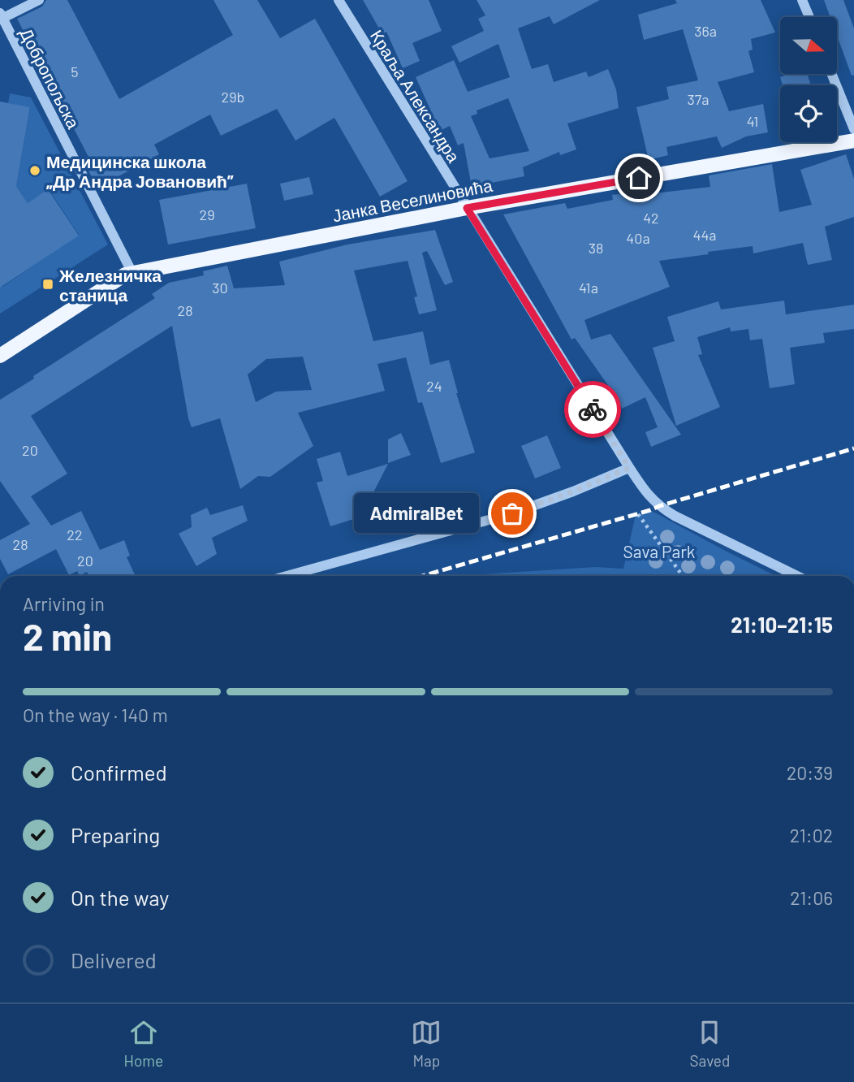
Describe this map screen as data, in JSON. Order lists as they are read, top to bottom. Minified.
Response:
{"streets":{"main road":["Јанка Веселиновића"],"street":["Добропољска","Краља Александра"]},"crossings":[["Добропољска","Јанка Веселиновића"],["Краља Александра","Јанка Веселиновића"]],"parks":["Sava Park"],"places":{"other":["Медицинска школа „Др Андра Јовановић”","AdmiralBet"],"transit":["Железничка станица"]},"house_numbers":["36a","5","29b","37a","41","29","42","44a","40a","38","30","41a","28","24","20","22","28","20"],"north":"right","page":{"bubble":"AdmiralBet","heading":["2 min","Arriving in","21:10–21:15"],"bar":"On the way · 140 m","list":[["Confirmed","20:39"],["Preparing","21:02"],["On the way","21:06"],"Delivered"],"tabs":["Home","Map","Saved"]}}
